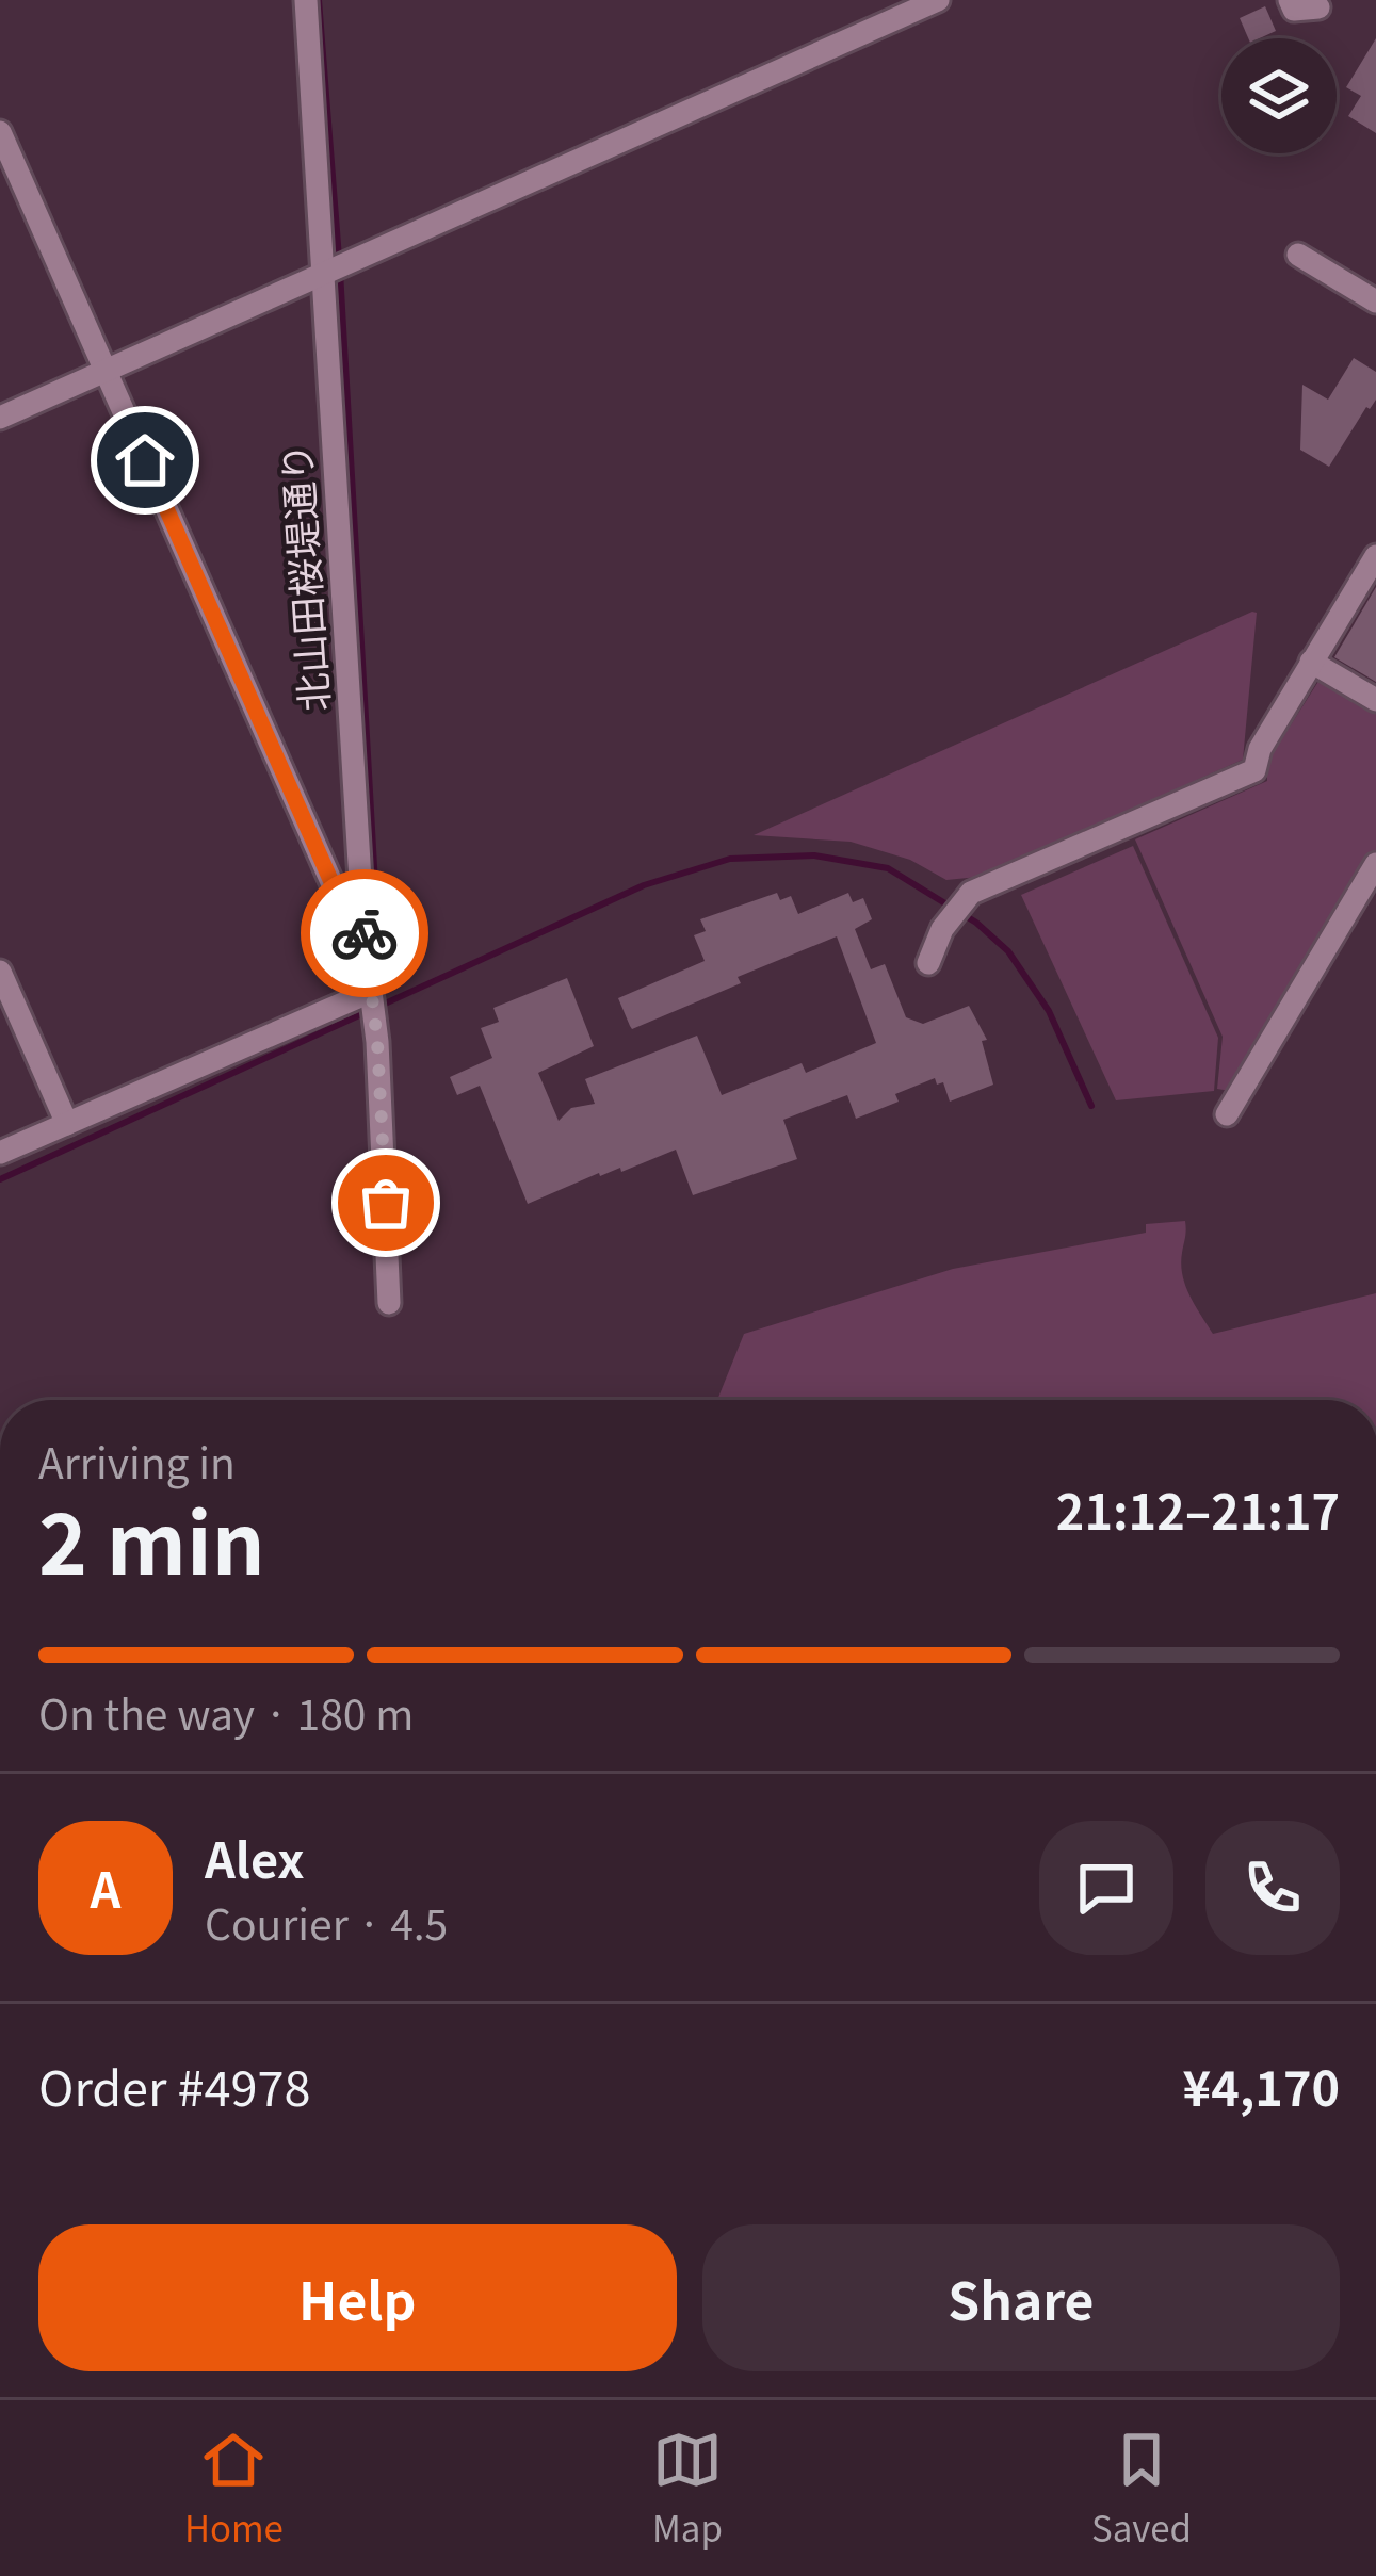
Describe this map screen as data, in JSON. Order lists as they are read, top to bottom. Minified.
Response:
{"streets":{"street":["北山田桜堤通り"]},"page":{"heading":["2 min","Arriving in","21:12–21:17"],"panel":["Alex","Courier · 4.5","Order #4978","¥4,170"],"bar":"On the way · 180 m","round":"A","buttons":["Help","Share"],"tabs":["Home","Map","Saved"]}}
